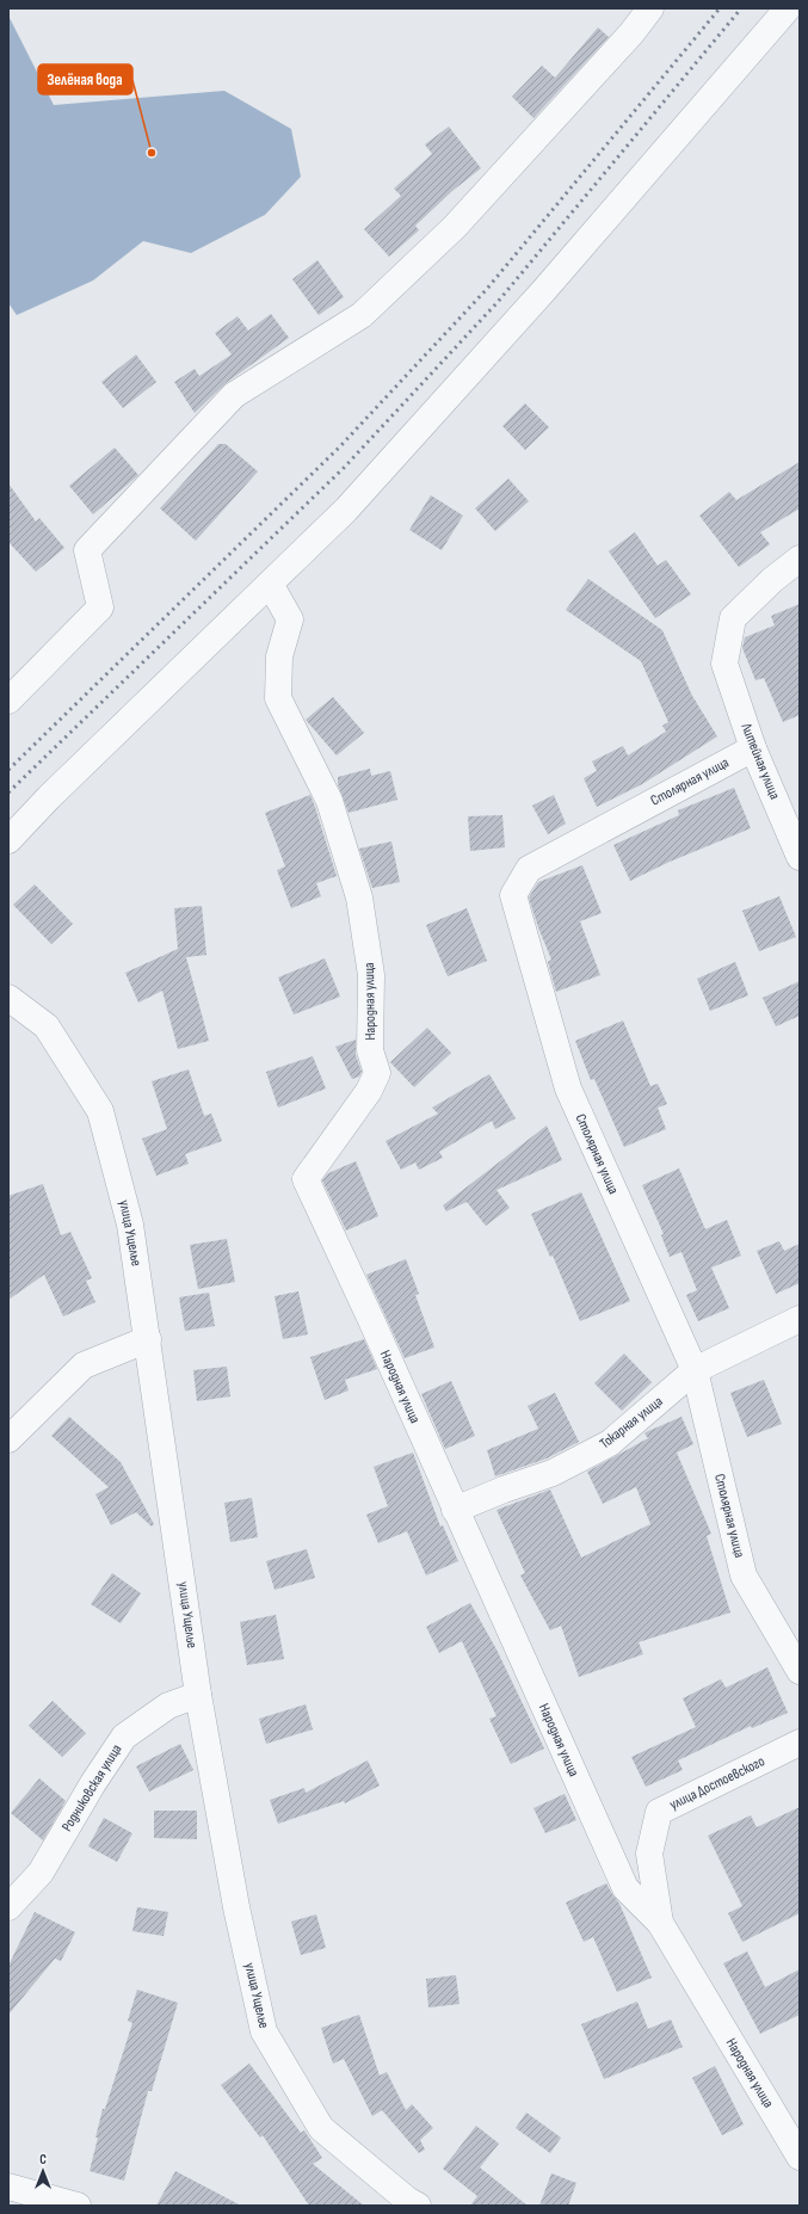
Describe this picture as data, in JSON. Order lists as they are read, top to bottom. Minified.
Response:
{"streets":{"street":["Литейная улица","Столярная улица","Народная улица","улица Ущелье","Токарная улица","улица Достоевского","Родниковская улица"]},"crossings":[["Литейная улица","Столярная улица"],["Столярная улица","Токарная улица"],["Народная улица","Токарная улица"],["Народная улица","улица Достоевского"],["улица Ущелье","Родниковская улица"]],"places":["Зелёная вода"],"north":"top"}
